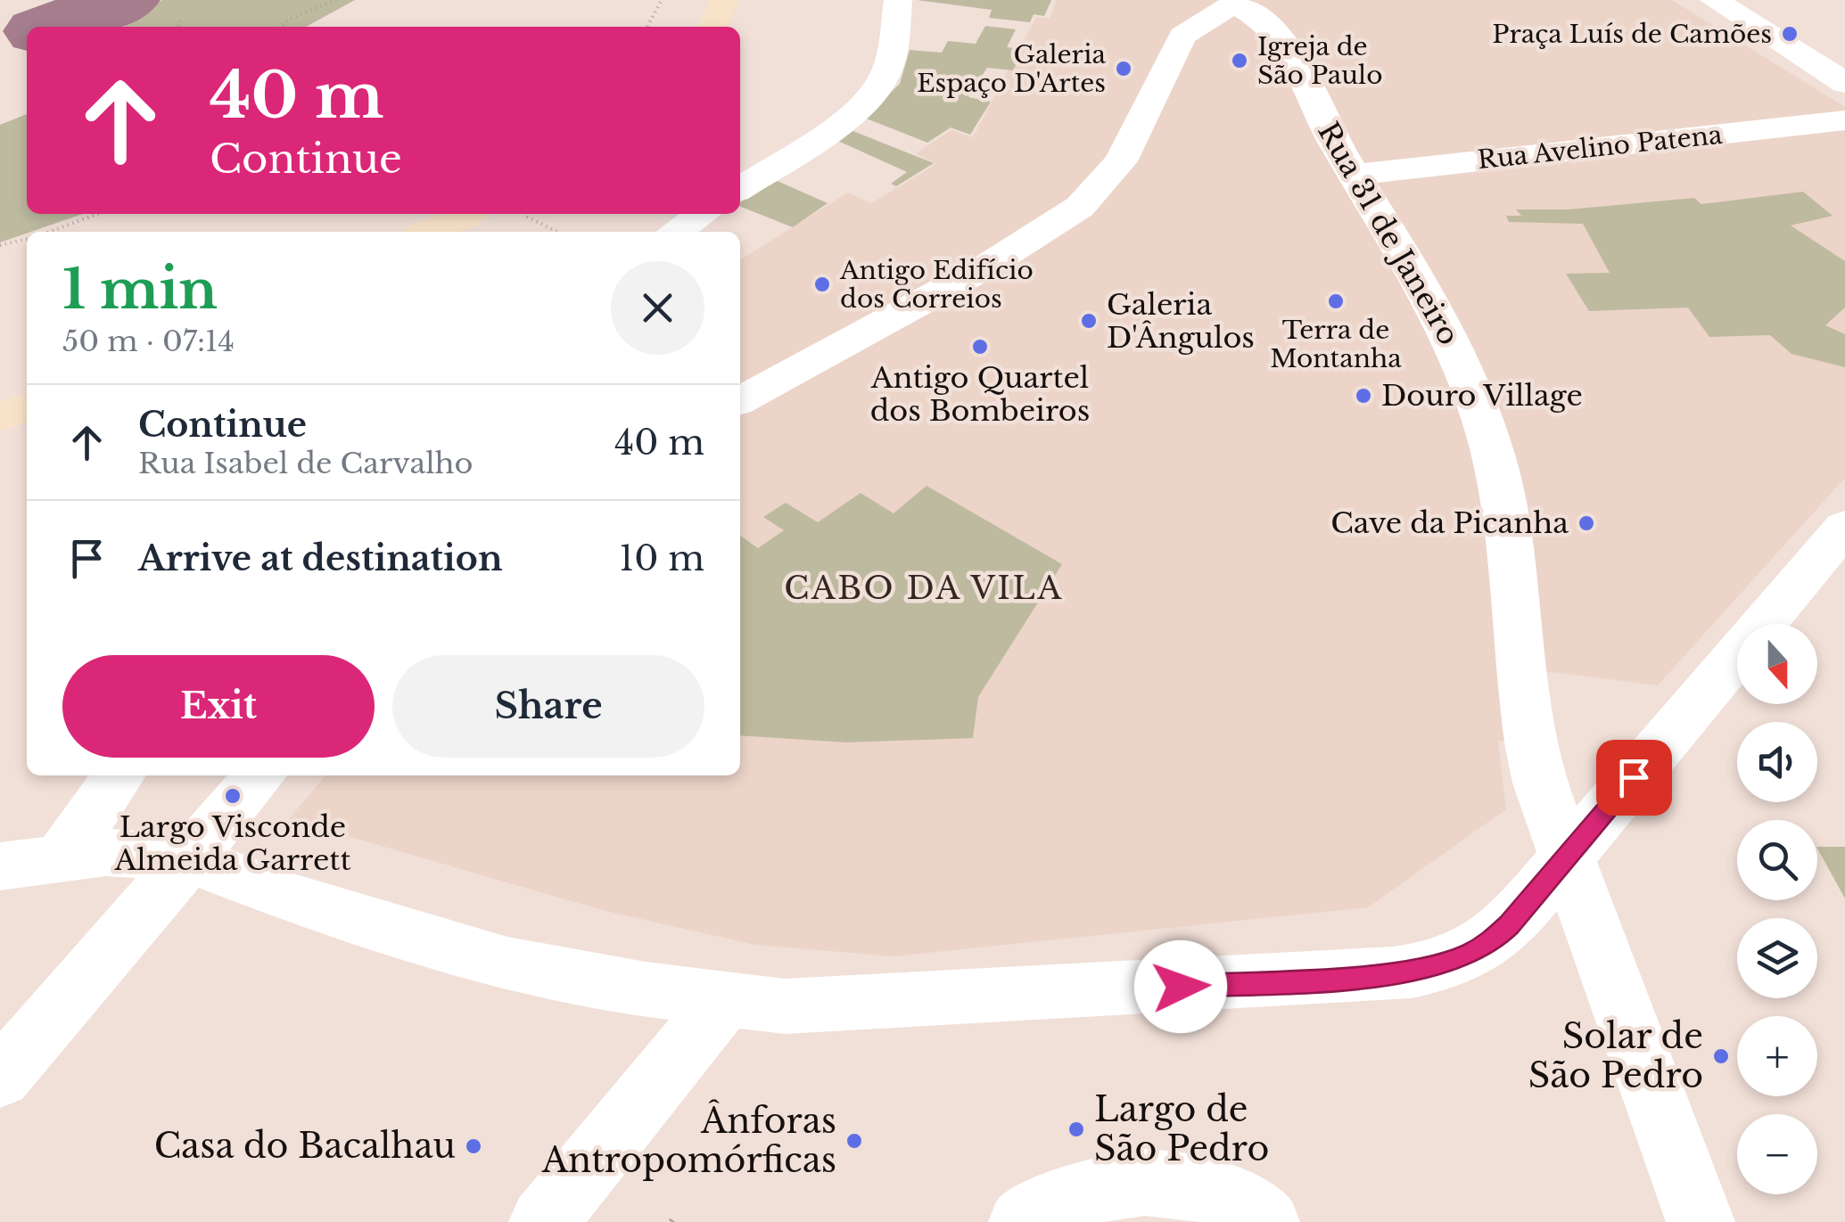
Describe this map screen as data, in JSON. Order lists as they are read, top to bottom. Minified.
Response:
{"streets":{"street":["Rua Avelino Patena","Rua 31 de Janeiro"]},"crossings":[["Rua Avelino Patena","Rua 31 de Janeiro"]],"districts":["CABO DA VILA"],"places":["Praça Luís de Camões","Igreja de São Paulo","Galeria Espaço D'Artes","Antigo Edifício dos Correios","Terra de Montanha","Galeria D'Ângulos","Antigo Quartel dos Bombeiros","Douro Village","Cave da Picanha","Largo Visconde Almeida Garrett","Solar de São Pedro","Largo de São Pedro","Ânforas Antropomórficas","Casa do Bacalhau"],"north":"bottom","page":{"turn":["40 m","Continue"],"heading":["1 min","50 m · 07:14"],"list":[{"name":"Continue","note":"Rua Isabel de Carvalho","value":"40 m"},{"name":"Arrive at destination","value":"10 m"}],"map_buttons":["+","−"],"buttons":["Exit","Share"]}}
